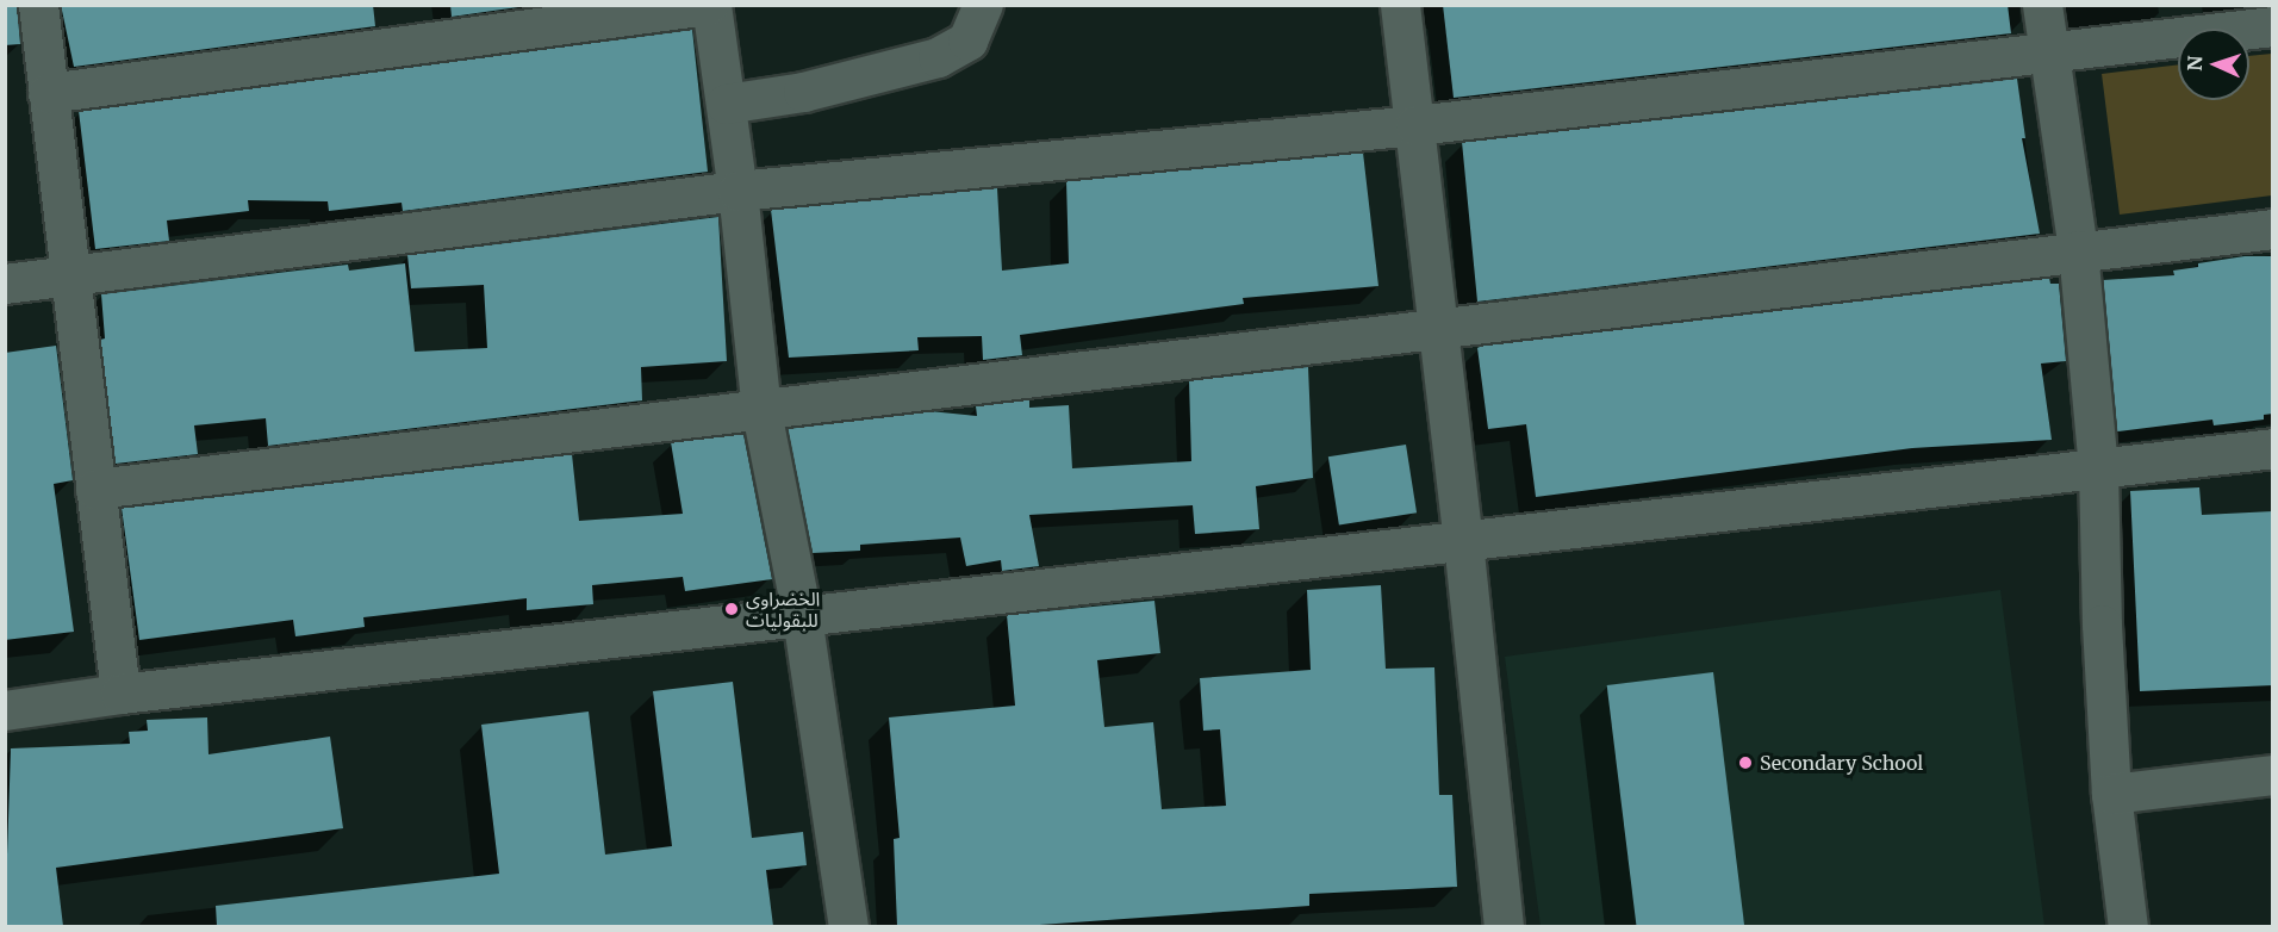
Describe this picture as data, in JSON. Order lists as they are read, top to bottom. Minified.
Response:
{"places":["الخضراوى للبقوليات","Secondary School"],"north":"left"}
